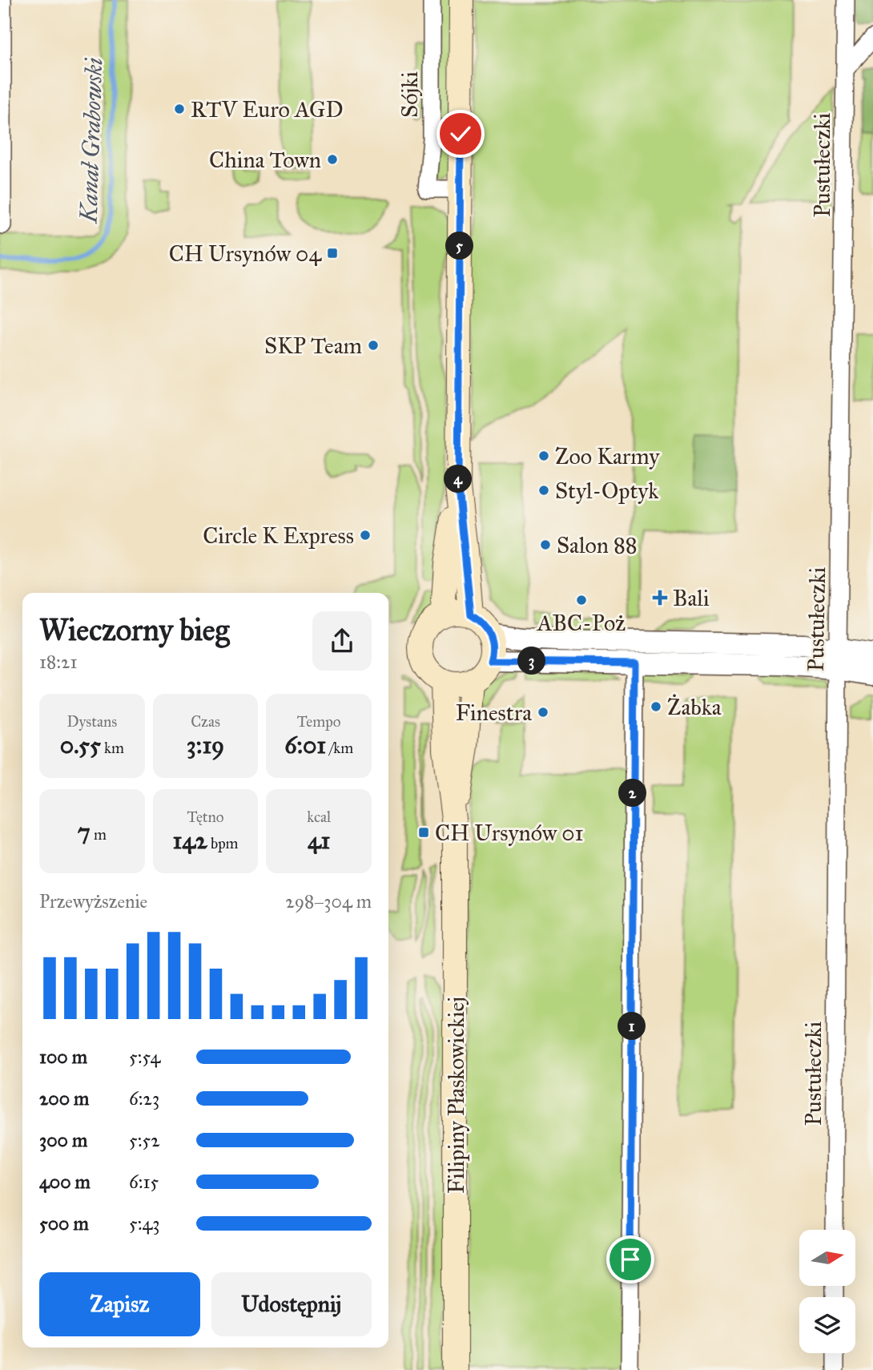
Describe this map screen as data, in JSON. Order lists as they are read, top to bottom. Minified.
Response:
{"streets":{"main road":["Filipiny Płaskowickiej"],"street":["Sójki","Pustułeczki"]},"water":["Kanał Grabowski"],"places":{"other":["RTV Euro AGD","China Town","SKP Team","Zoo Karmy","Styl-Optyk","Circle K Express","Salon 88","ABC-Poż","Żabka","Finestra"],"transit":["CH Ursynów 04","CH Ursynów 01"],"health":["Bali"]},"north":"right","page":{"pins":["5","4","3","2","1"],"heading":["Wieczorny bieg","18:21"],"stats":[["Dystans","0.55 km"],["Czas","3:19"],["Tempo","6:01 /km"],["7 m"],["Tętno","142 bpm"],["kcal","41"]],"chart":["Przewyższenie","298–304 m"],"list":[{"name":"100 m","note":"5:54"},{"name":"200 m","note":"6:23"},{"name":"300 m","note":"5:52"},{"name":"400 m","note":"6:15"},{"name":"500 m","note":"5:43"}],"buttons":["Zapisz","Udostępnij"]}}
